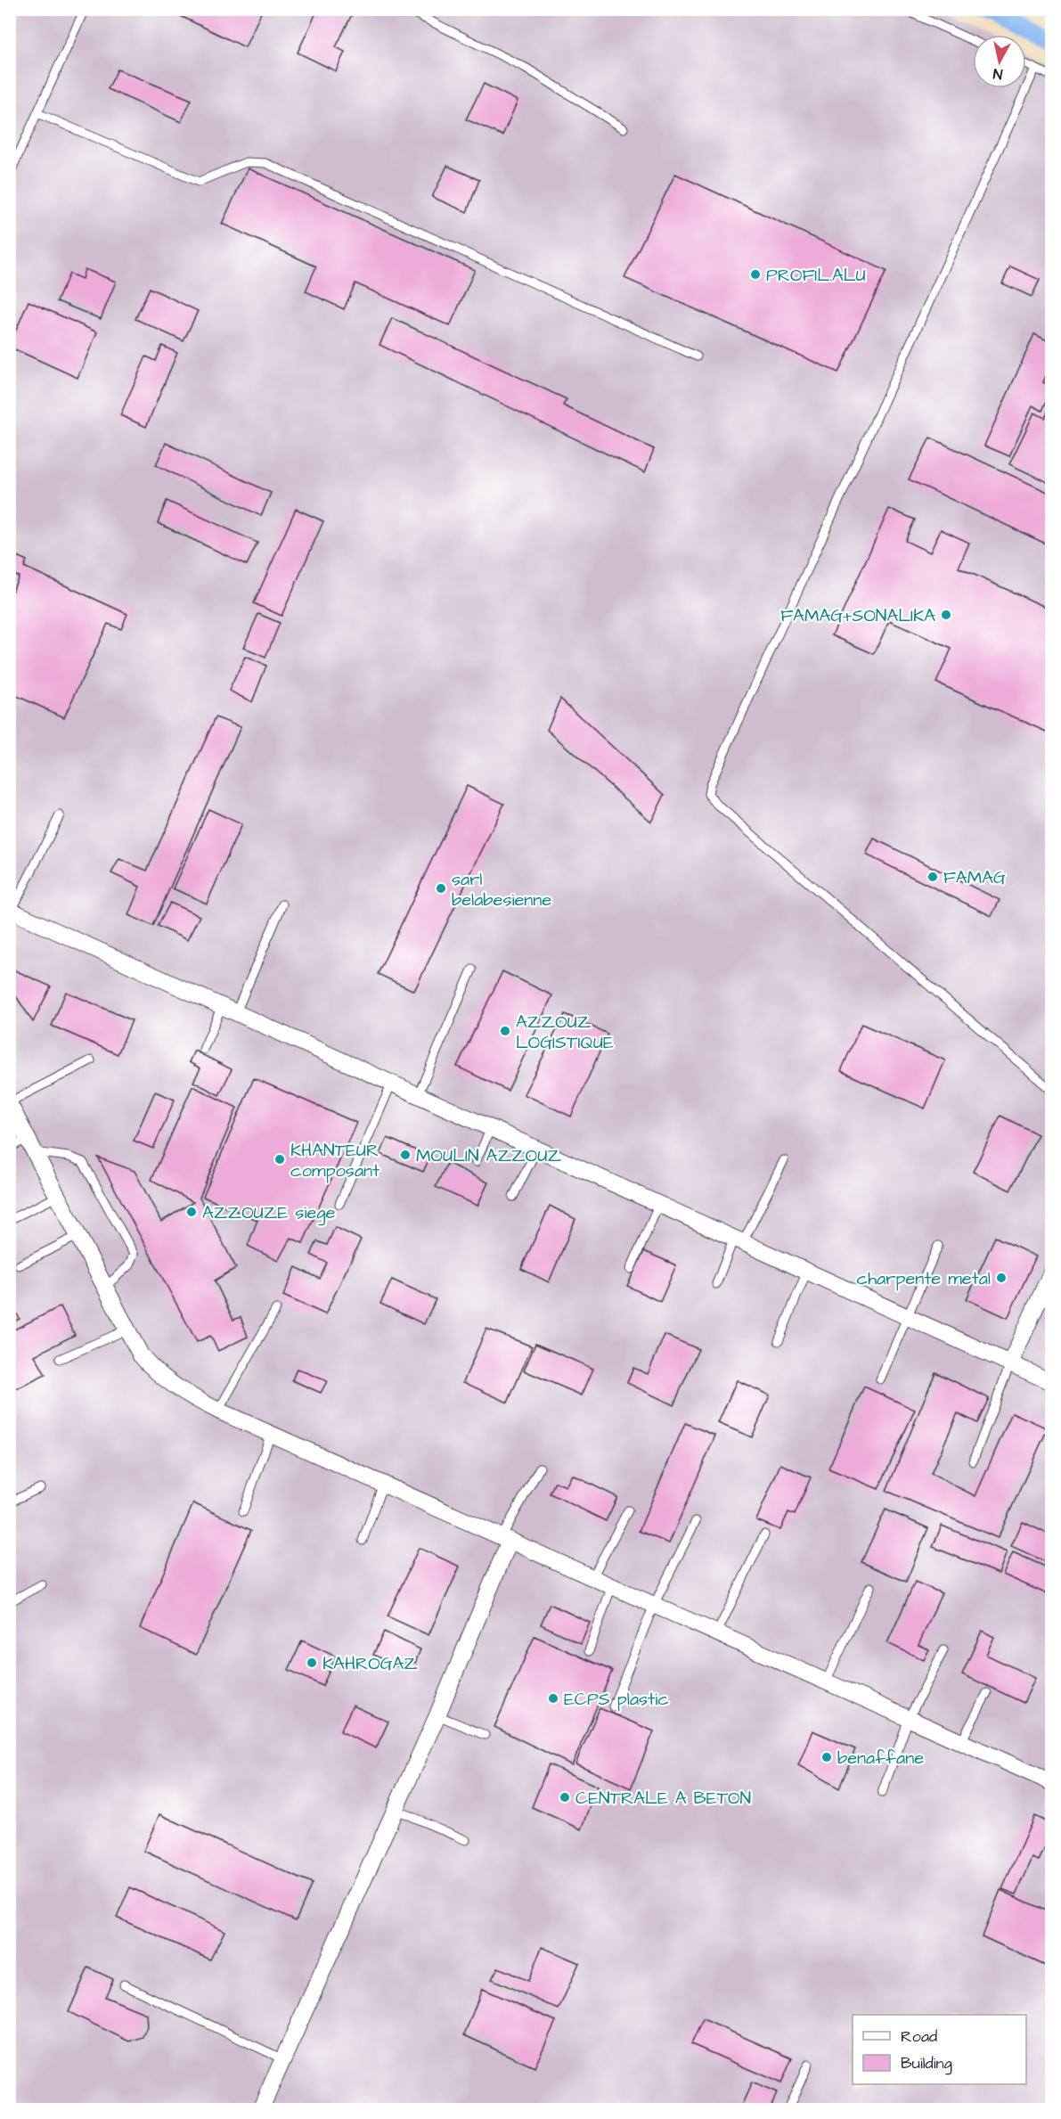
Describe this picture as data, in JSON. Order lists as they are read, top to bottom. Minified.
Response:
{"places":["PROFIL.ALU","FAMAG+SONALIKA","FAMAG","sarl belabesienne","AZZOUZ LOGISTIQUE","MOULIN AZZOUZ","KHANTEUR composant","AZZOUZE siege","charpente metal","KAHROGAZ","ECPS plastic","benaffane","CENTRALE A BETON"],"legend":["Road","Building"],"north":"bottom"}
